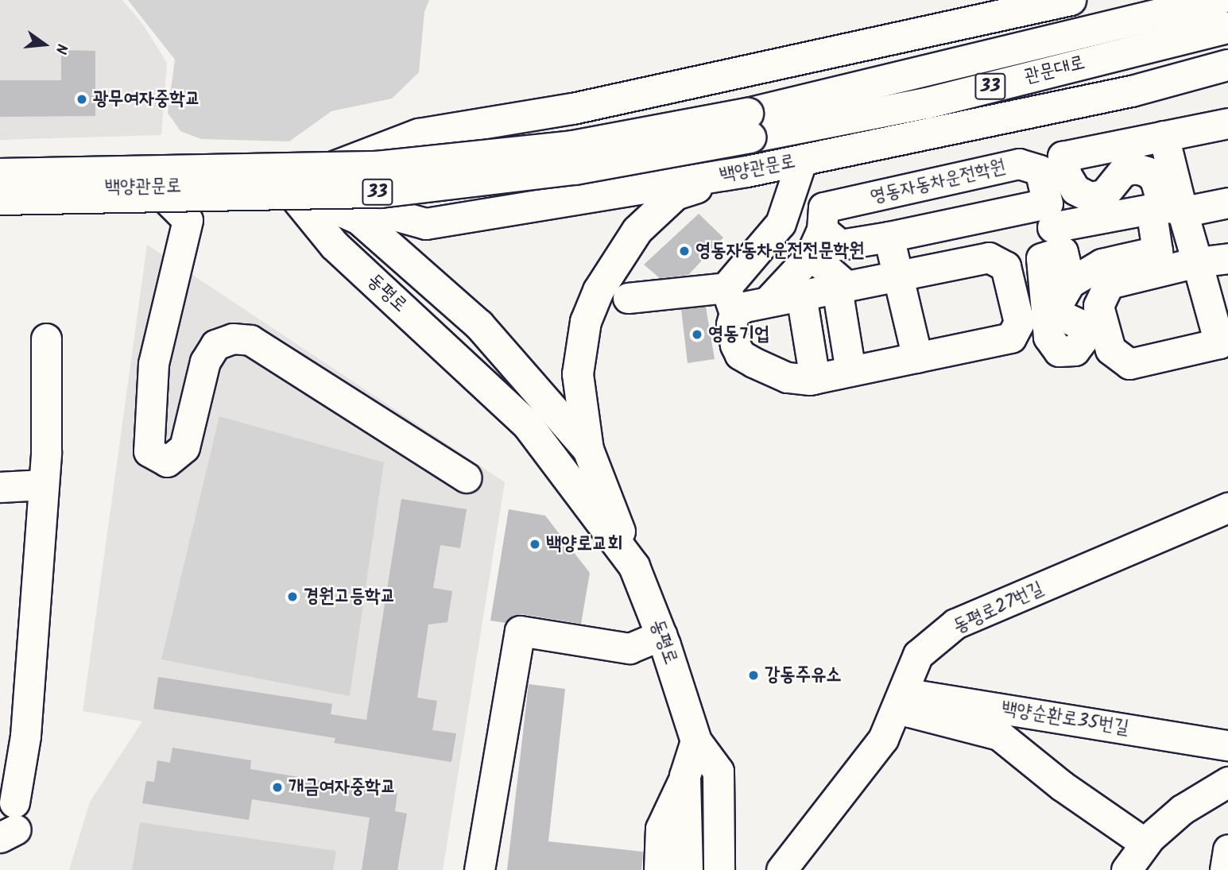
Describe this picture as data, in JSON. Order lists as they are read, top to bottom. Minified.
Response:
{"streets":{"main road":["관문대로","33","백양관문로","동평로"],"street":["영동자동차운전학원","동평로27번길","백양순환로35번길"]},"crossings":[["관문대로","33"],["백양관문로","동평로"],["동평로27번길","백양순환로35번길"]],"places":["광무여자중학교","영동자동차운전전문학원","영동기업","백양로교회","경원고등학교","강동주유소","개금여자중학교"],"north":"right"}
